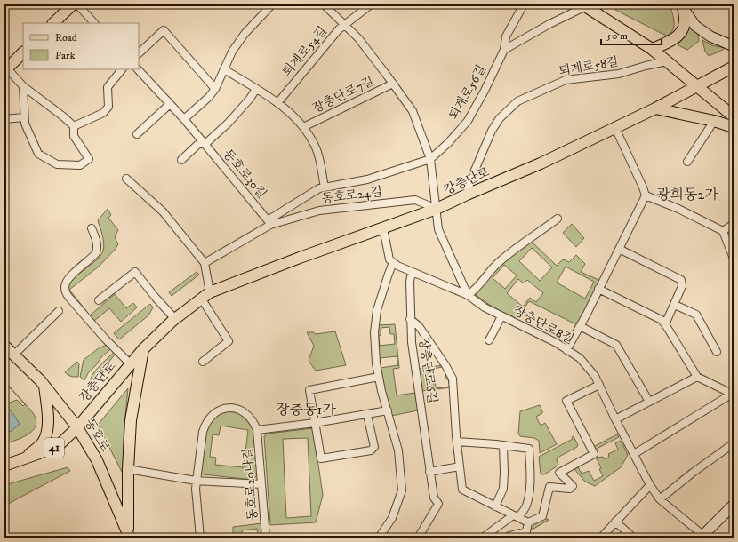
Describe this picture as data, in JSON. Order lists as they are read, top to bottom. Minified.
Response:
{"streets":{"main road":["장충단로","동호로","41"],"street":["퇴계로54길","퇴계로58길","퇴계로56길","장충단로7길","동호로30길","동호로24길","장충단로8길","장충단로6길","동호로20나길"]},"crossings":[["퇴계로54길","장충단로7길"],["퇴계로58길","장충단로"],["퇴계로56길","장충단로7길"],["퇴계로56길","동호로30길"],["퇴계로56길","동호로24길"],["장충단로7길","장충단로"],["장충단로7길","동호로24길"],["장충단로7길","장충단로8길"],["동호로30길","동호로24길"],["장충단로","동호로24길"],["장충단로","장충단로8길"],["장충단로","동호로"],["동호로24길","장충단로8길"],["장충단로8길","장충단로6길"]],"districts":["광희동2가","장충동1가"],"legend":["Road","Park"],"scale_bar":"50 m"}
